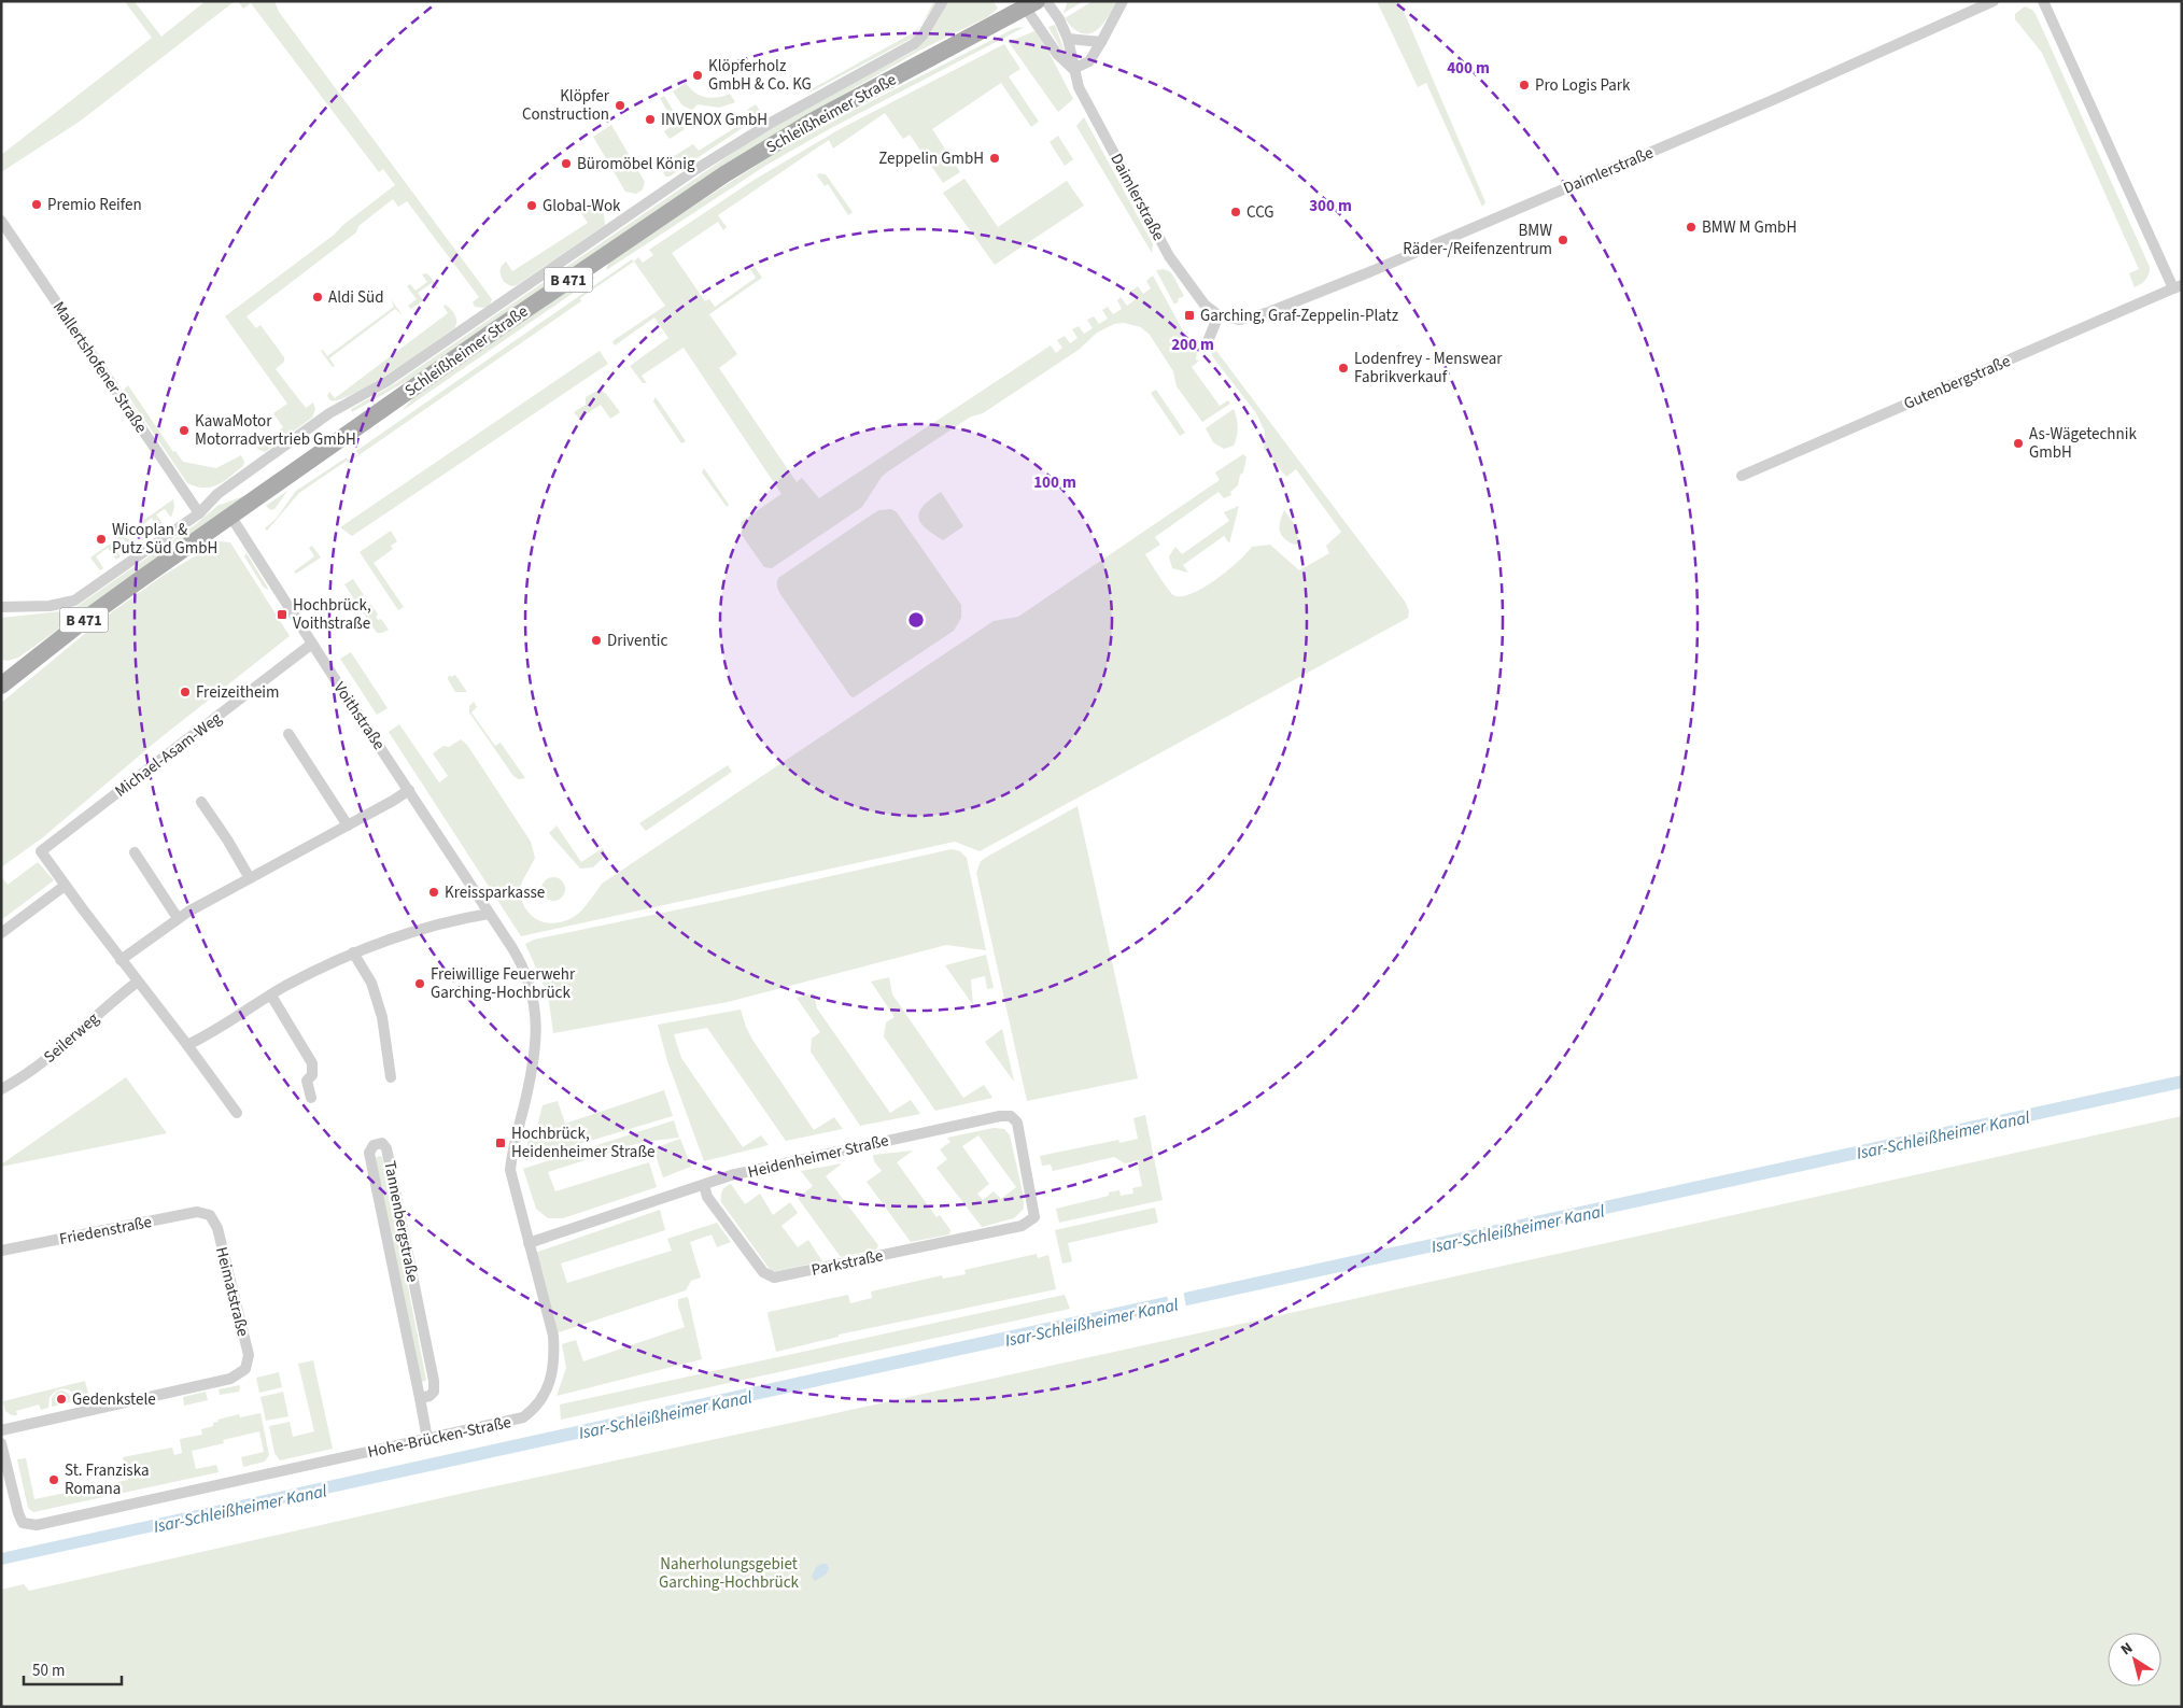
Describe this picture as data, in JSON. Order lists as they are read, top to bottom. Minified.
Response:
{"streets":{"main road":["Schleißheimer Straße","B 471"],"street":["Daimlerstraße","Mallertshofener Straße","Gutenbergstraße","Voithstraße","Michael-Asam-Weg","Seilerweg","Heidenheimer Straße","Tannenbergstraße","Friedenstraße","Parkstraße","Heimatstraße","Hohe-Brücken-Straße"]},"crossings":[["Schleißheimer Straße","Daimlerstraße"],["Schleißheimer Straße","Mallertshofener Straße"],["Schleißheimer Straße","Voithstraße"],["Voithstraße","Michael-Asam-Weg"],["Voithstraße","Hohe-Brücken-Straße"],["Heidenheimer Straße","Parkstraße"],["Heidenheimer Straße","Hohe-Brücken-Straße"],["Tannenbergstraße","Hohe-Brücken-Straße"],["Friedenstraße","Heimatstraße"]],"water":["Isar-Schleißheimer Kanal"],"parks":["Naherholungsgebiet Garching-Hochbrück"],"places":{"other":["Klöpferholz GmbH & Co. KG","Pro Logis Park","Klöpfer Construction","INVENOX GmbH","Zeppelin GmbH","Büromöbel König","Premio Reifen","Global-Wok","CCG","BMW M GmbH","BMW Räder-/Reifenzentrum","Aldi Süd","Lodenfrey - Menswear Fabrikverkauf","KawaMotor Motorradvertrieb GmbH","As-Wägetechnik GmbH","Wicoplan & Putz Süd GmbH","Driventic","Freizeitheim","Kreissparkasse","Freiwillige Feuerwehr Garching-Hochbrück","Gedenkstele","St. Franziska Romana"],"transit":["Garching, Graf-Zeppelin-Platz","Hochbrück, Voithstraße","Hochbrück, Heidenheimer Straße"]},"scale_bar":"50 m","north":"top left","rings":["400 m","300 m","200 m","100 m"]}
